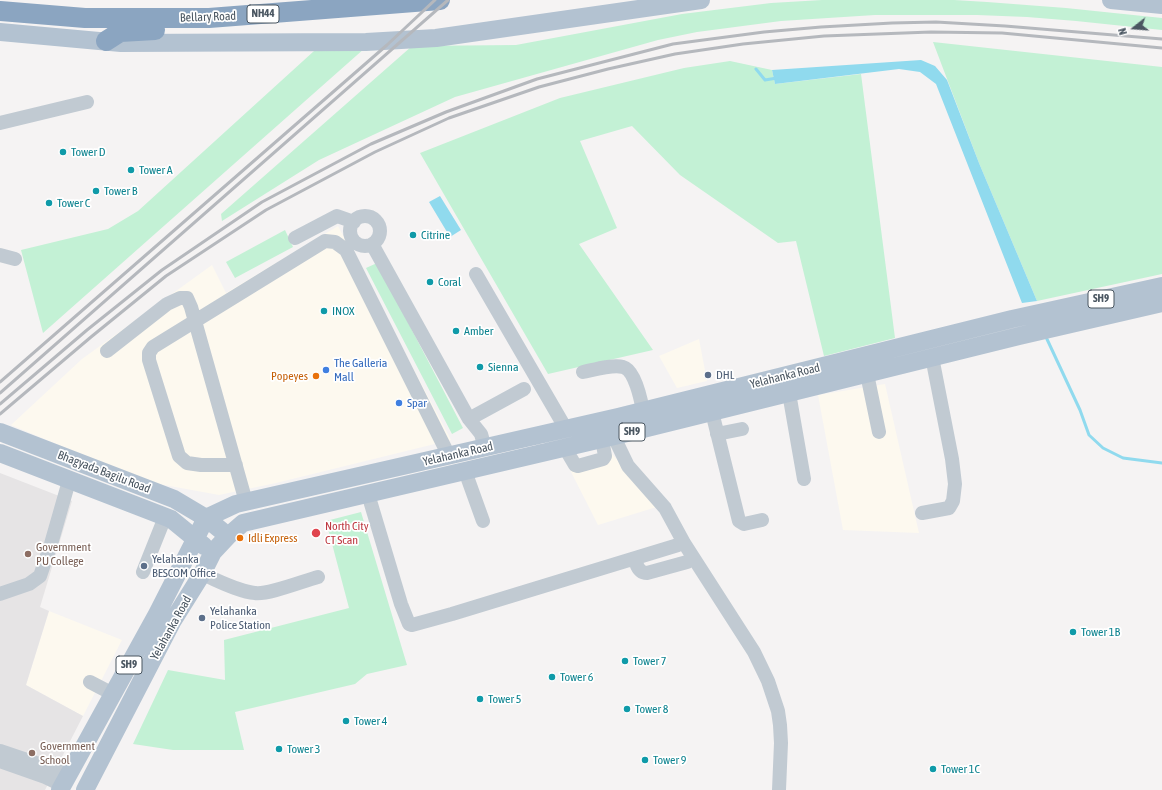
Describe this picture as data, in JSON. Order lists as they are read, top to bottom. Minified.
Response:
{"streets":{"highway":["NH44","Bellary Road"],"main road":["SH9","Yelahanka Road","Bhagyada Bagilu Road"]},"crossings":[["SH9","Yelahanka Road"],["Yelahanka Road","Bhagyada Bagilu Road"]],"places":["Tower D","Tower A","Tower B","Tower C","Citrine","Coral","INOX","Amber","Sienna","The Galleria Mall","DHL","Popeyes","Spar","North City CT Scan","Idli Express","Government PU College","Yelahanka BESCOM Office","Yelahanka Police Station","Tower 1B","Tower 7","Tower 6","Tower 5","Tower 8","Tower 4","Tower 3","Government School","Tower 9","Tower 1C"],"north":"left"}
